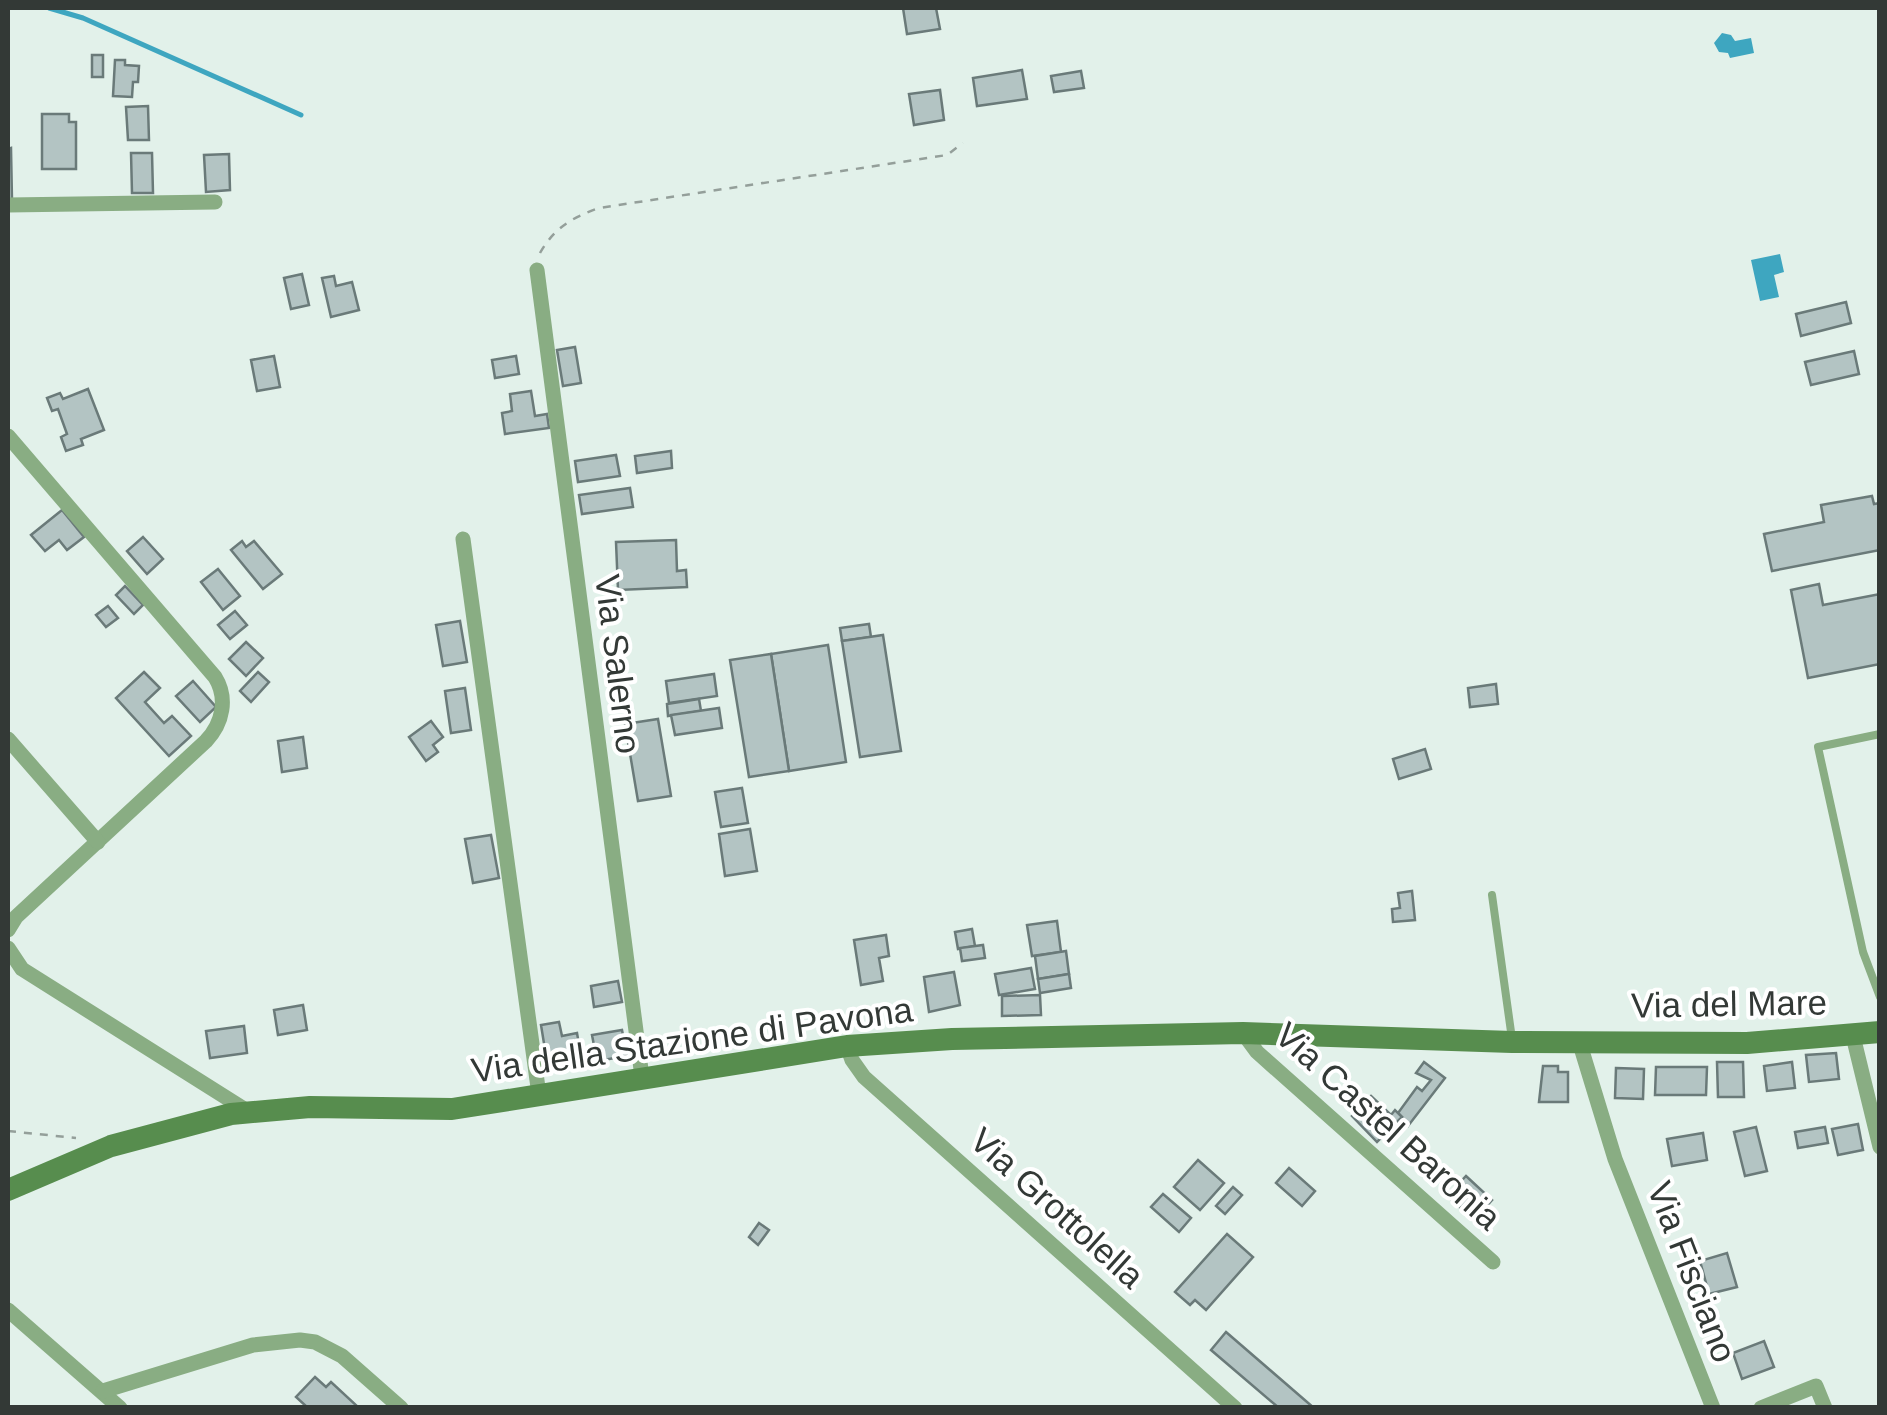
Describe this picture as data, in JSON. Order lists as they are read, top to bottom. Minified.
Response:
{"streets":{"main road":["Via del Mare","Via della Stazione di Pavona"],"street":["Via Salerno","Via Castel Baronia","Via Grottolella","Via Fisciano"]},"crossings":[["Via Salerno","Via della Stazione di Pavona"],["Via del Mare","Via della Stazione di Pavona"],["Via del Mare","Via Fisciano"],["Via della Stazione di Pavona","Via Castel Baronia"],["Via della Stazione di Pavona","Via Grottolella"],["Via della Stazione di Pavona","Via Fisciano"]]}
